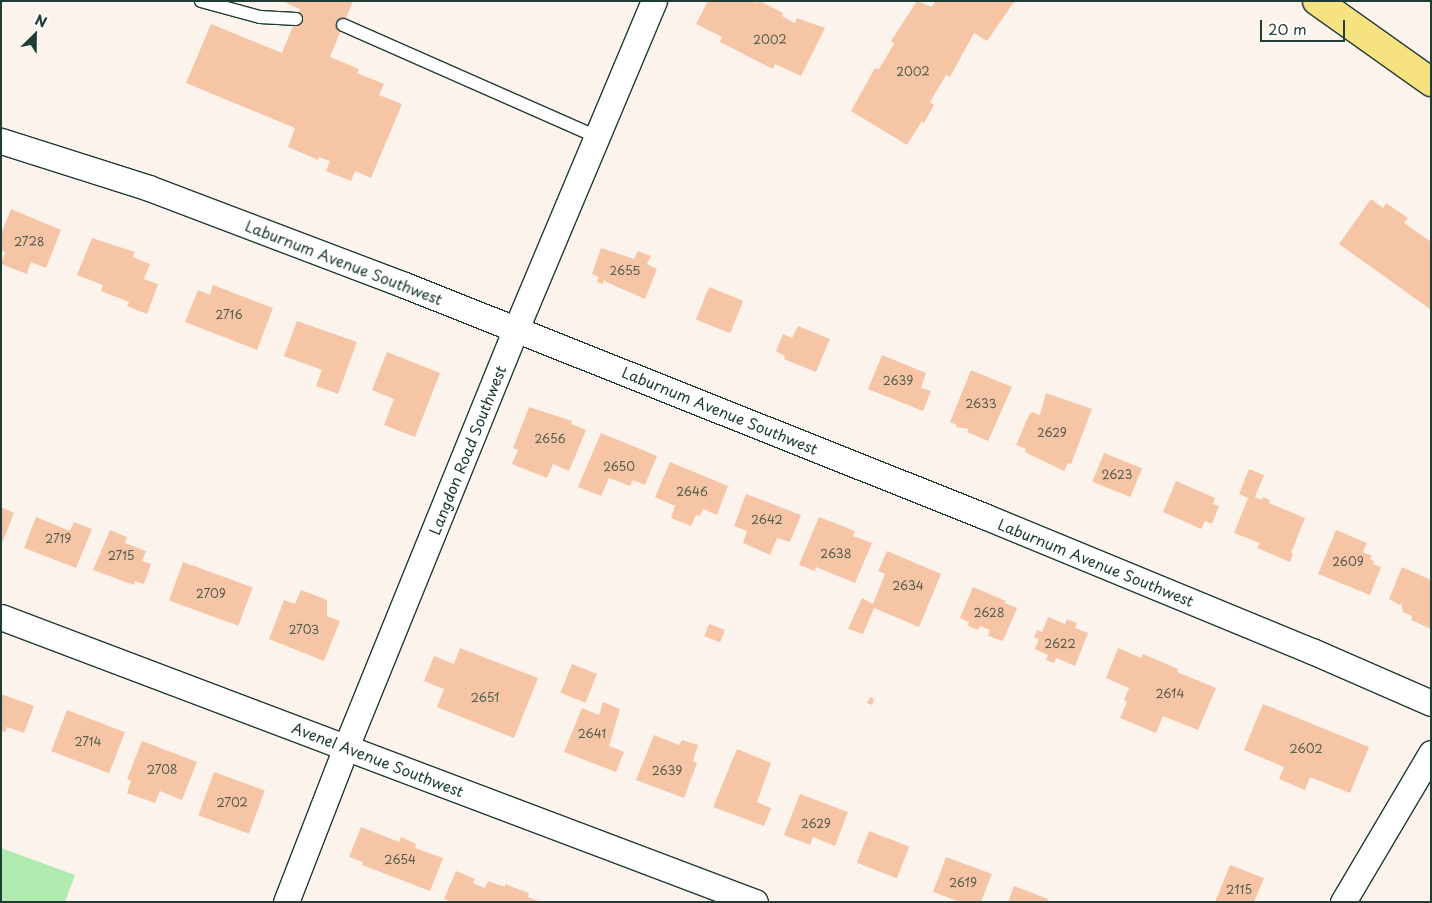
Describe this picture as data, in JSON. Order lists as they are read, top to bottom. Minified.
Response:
{"streets":{"street":["Laburnum Avenue Southwest","Langdon Road Southwest","Avenel Avenue Southwest"]},"crossings":[["Laburnum Avenue Southwest","Langdon Road Southwest"],["Langdon Road Southwest","Avenel Avenue Southwest"]],"house_numbers":["2002","2002","2728","2655","2716","2639","2633","2629","2656","2650","2623","2646","2642","2719","2638","2715","2609","2634","2709","2628","2703","2622","2614","2651","2641","2714","2602","2708","2639","2702","2629","2654","2619","2115"],"scale_bar":"20 m","north":"top right"}
